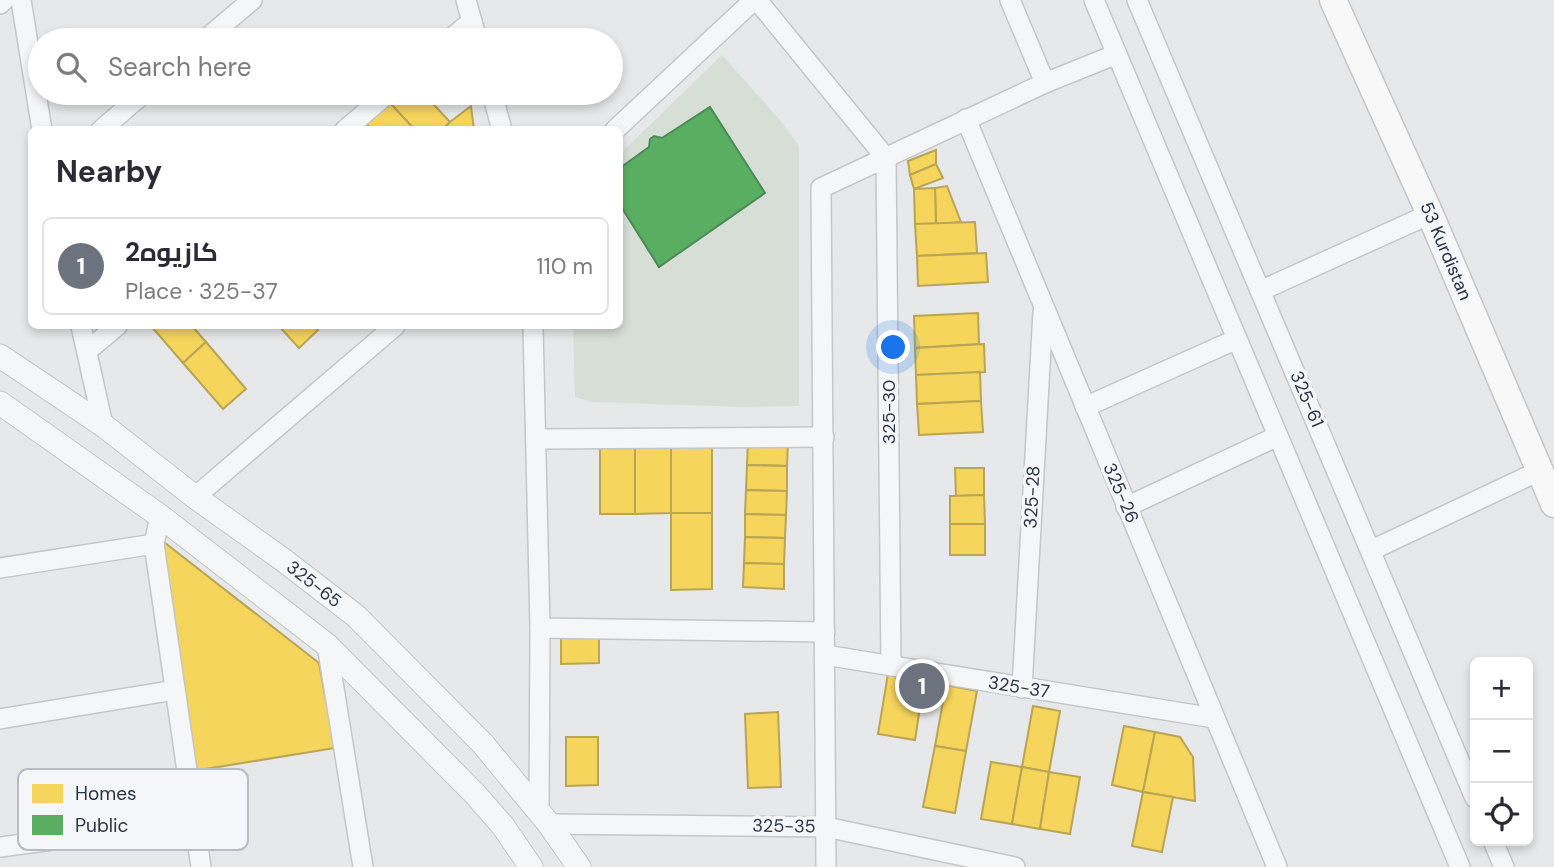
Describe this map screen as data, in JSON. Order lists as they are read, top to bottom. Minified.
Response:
{"streets":{"main road":["53 Kurdistan"],"street":["325-61","325-30","325-26","325-28","325-65","325-37","325-35"]},"crossings":[["325-30","325-37"],["325-26","325-28"],["325-26","325-37"],["325-28","325-37"],["325-65","325-35"]],"legend":["Homes","Public"],"page":{"search":"Search here","heading":"Nearby","list":[{"mark":"1","name":"كازيوه2","note":"Place · 325-37","value":"110 m"}],"map_buttons":["+","−"],"pins":"1"}}
